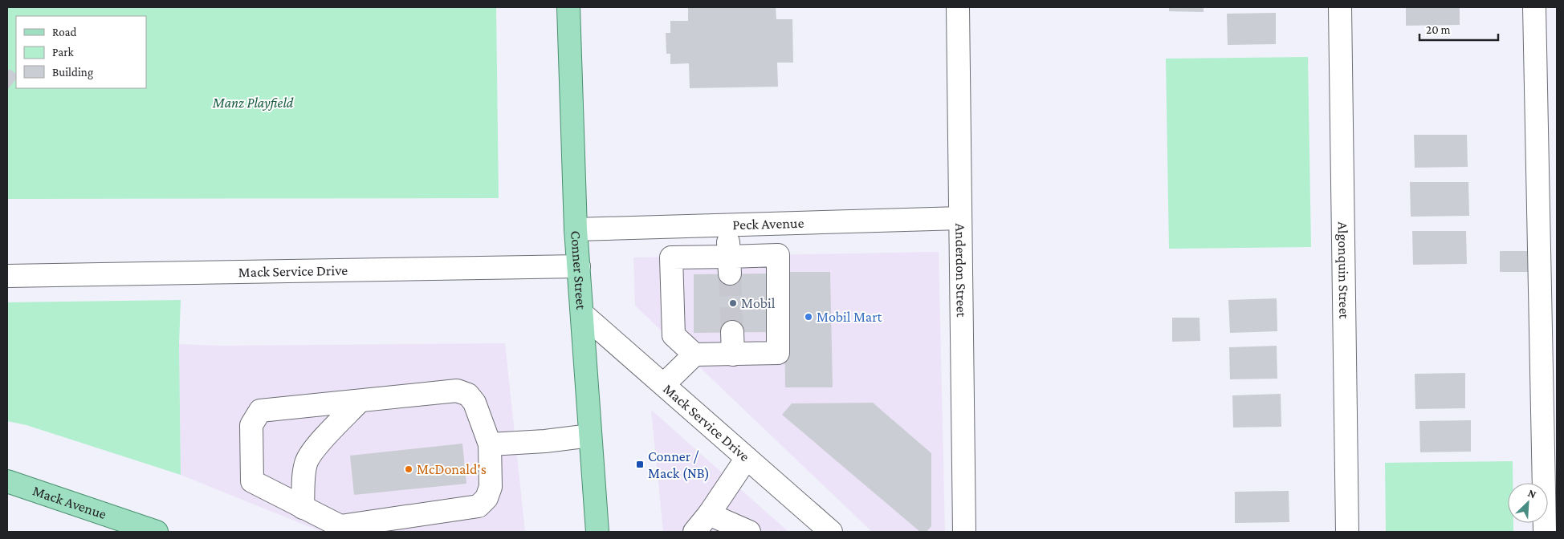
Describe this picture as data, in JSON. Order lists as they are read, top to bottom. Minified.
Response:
{"streets":{"main road":["Conner Street","Mack Avenue"],"street":["Peck Avenue","Anderdon Street","Algonquin Street","Mack Service Drive"]},"crossings":[["Peck Avenue","Conner Street"],["Peck Avenue","Anderdon Street"],["Conner Street","Mack Service Drive"]],"parks":["Manz Playfield"],"places":{"other":["Mobil","Mobil Mart","McDonald's"],"transit":["Conner / Mack (NB)"]},"legend":["Road","Park","Building"],"scale_bar":"20 m","north":"top right"}
